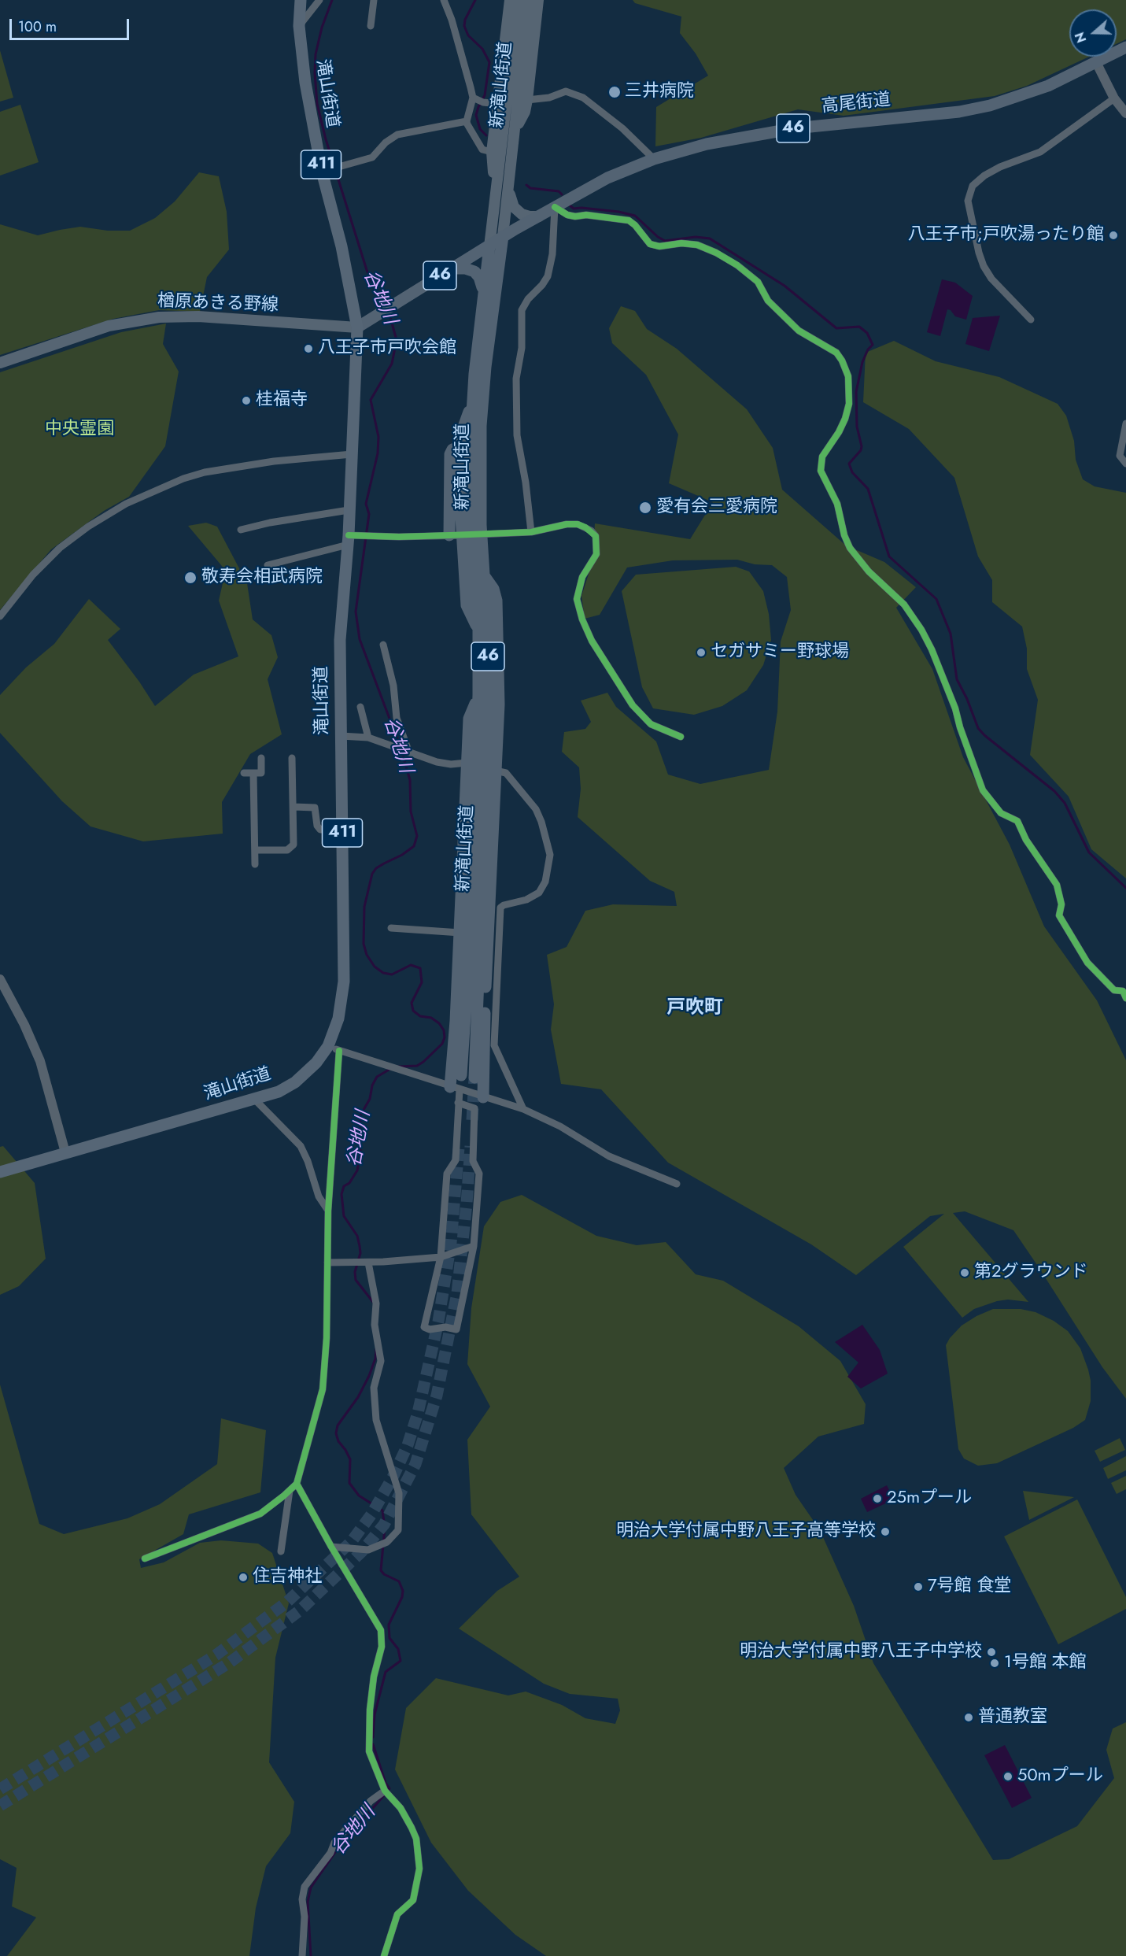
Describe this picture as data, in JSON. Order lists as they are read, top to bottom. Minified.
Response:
{"streets":{"highway":["滝山街道","411"],"main road":["新滝山街道","高尾街道","46","楢原あきる野線"]},"crossings":[["新滝山街道","高尾街道"],["新滝山街道","46"],["滝山街道","46"],["滝山街道","楢原あきる野線"],["高尾街道","46"],["46","楢原あきる野線"]],"districts":["戸吹町"],"water":["谷地川"],"parks":["中央霊園"],"places":["三井病院","八王子市;戸吹湯ったり館","八王子市戸吹会館","桂福寺","愛有会三愛病院","敬寿会相武病院","セガサミー野球場","第2グラウンド","25mプール","明治大学付属中野八王子高等学校","住吉神社","7号館 食堂","明治大学付属中野八王子中学校","1号館 本館","普通教室","50mプール"],"scale_bar":"100 m","north":"left"}
